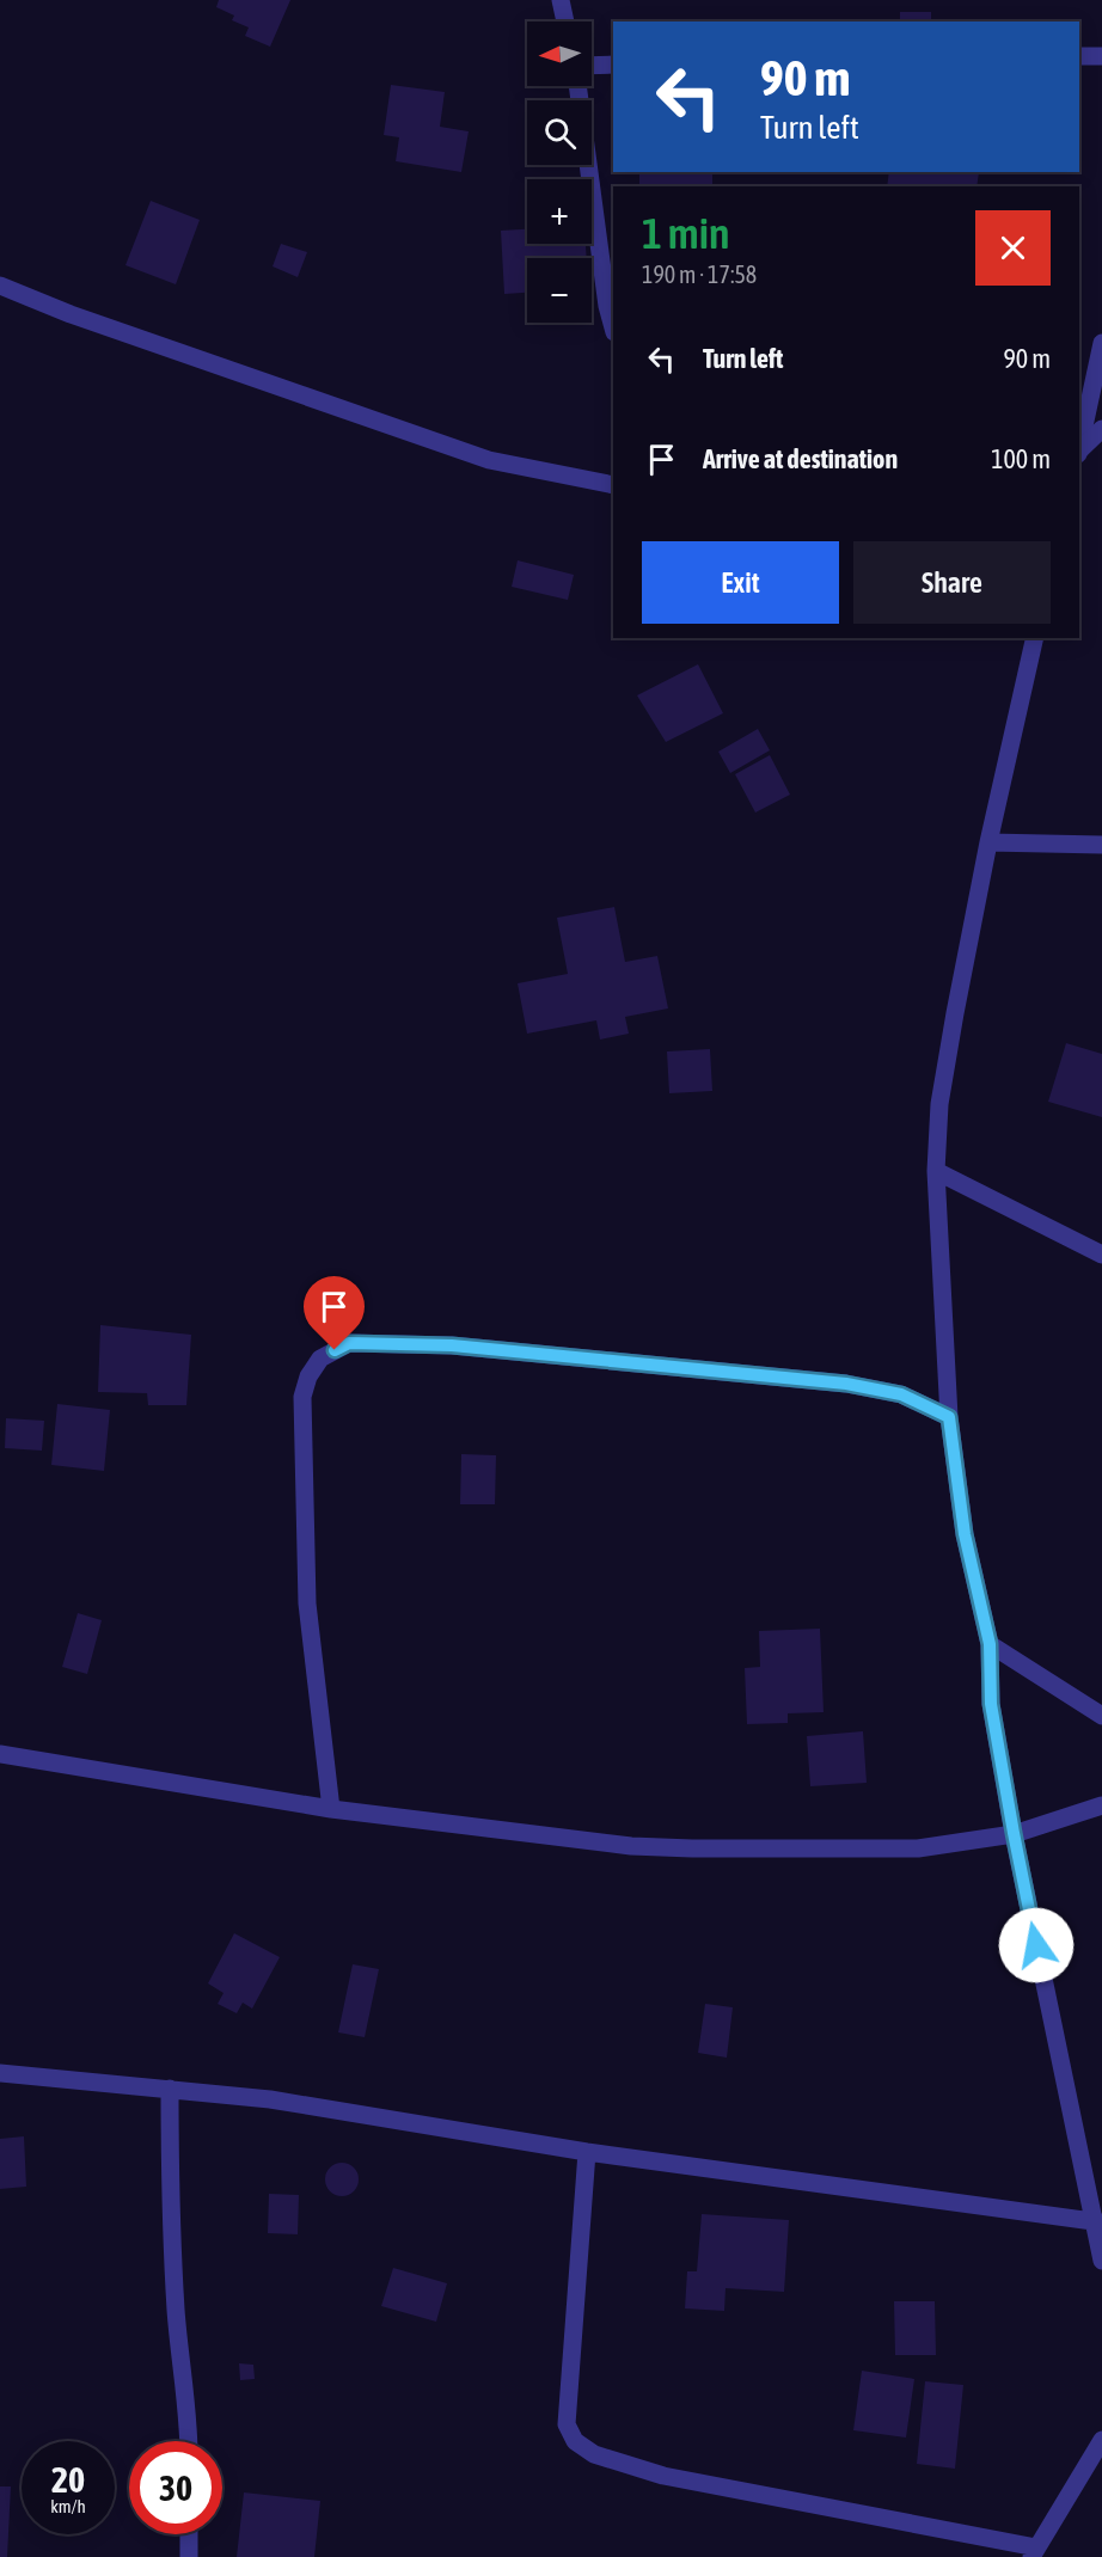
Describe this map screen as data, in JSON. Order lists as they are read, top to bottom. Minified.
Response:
{"north":"left","page":{"map_buttons":["+","−"],"turn":["90 m","Turn left"],"heading":["1 min","190 m · 17:58"],"list":[{"name":"Turn left","value":"90 m"},{"name":"Arrive at destination","value":"100 m"}],"buttons":["Exit","Share"],"speed":"20 km/h","limit":"30"}}
